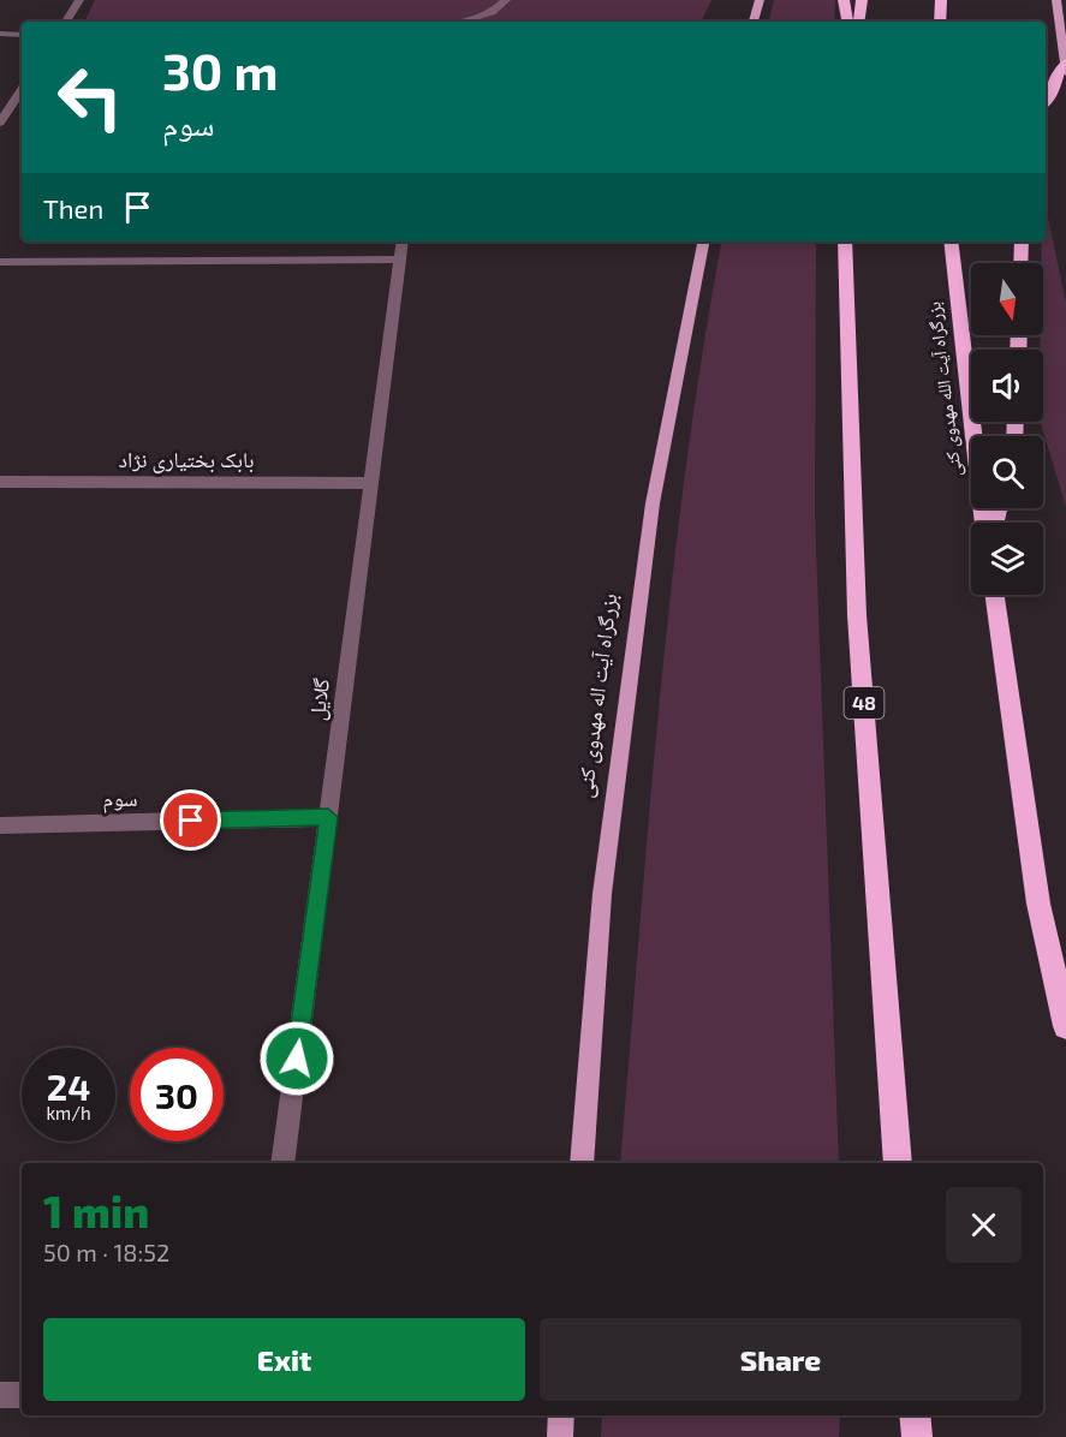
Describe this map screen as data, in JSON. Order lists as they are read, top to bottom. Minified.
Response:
{"streets":{"highway":["بزرگراه آیت الله مهدوی کنی","48"],"main road":["بزرگراه آیت اله مهدوی کنی"],"street":["بابک بختیاری نژاد","گلایل","سوم"]},"crossings":[["بابک بختیاری نژاد","گلایل"],["گلایل","سوم"]],"north":"bottom","page":{"turn":["30 m","سوم"],"then":"Then","speed":"24 km/h","limit":"30","heading":["1 min","50 m · 18:52"],"buttons":["Exit","Share"]}}
